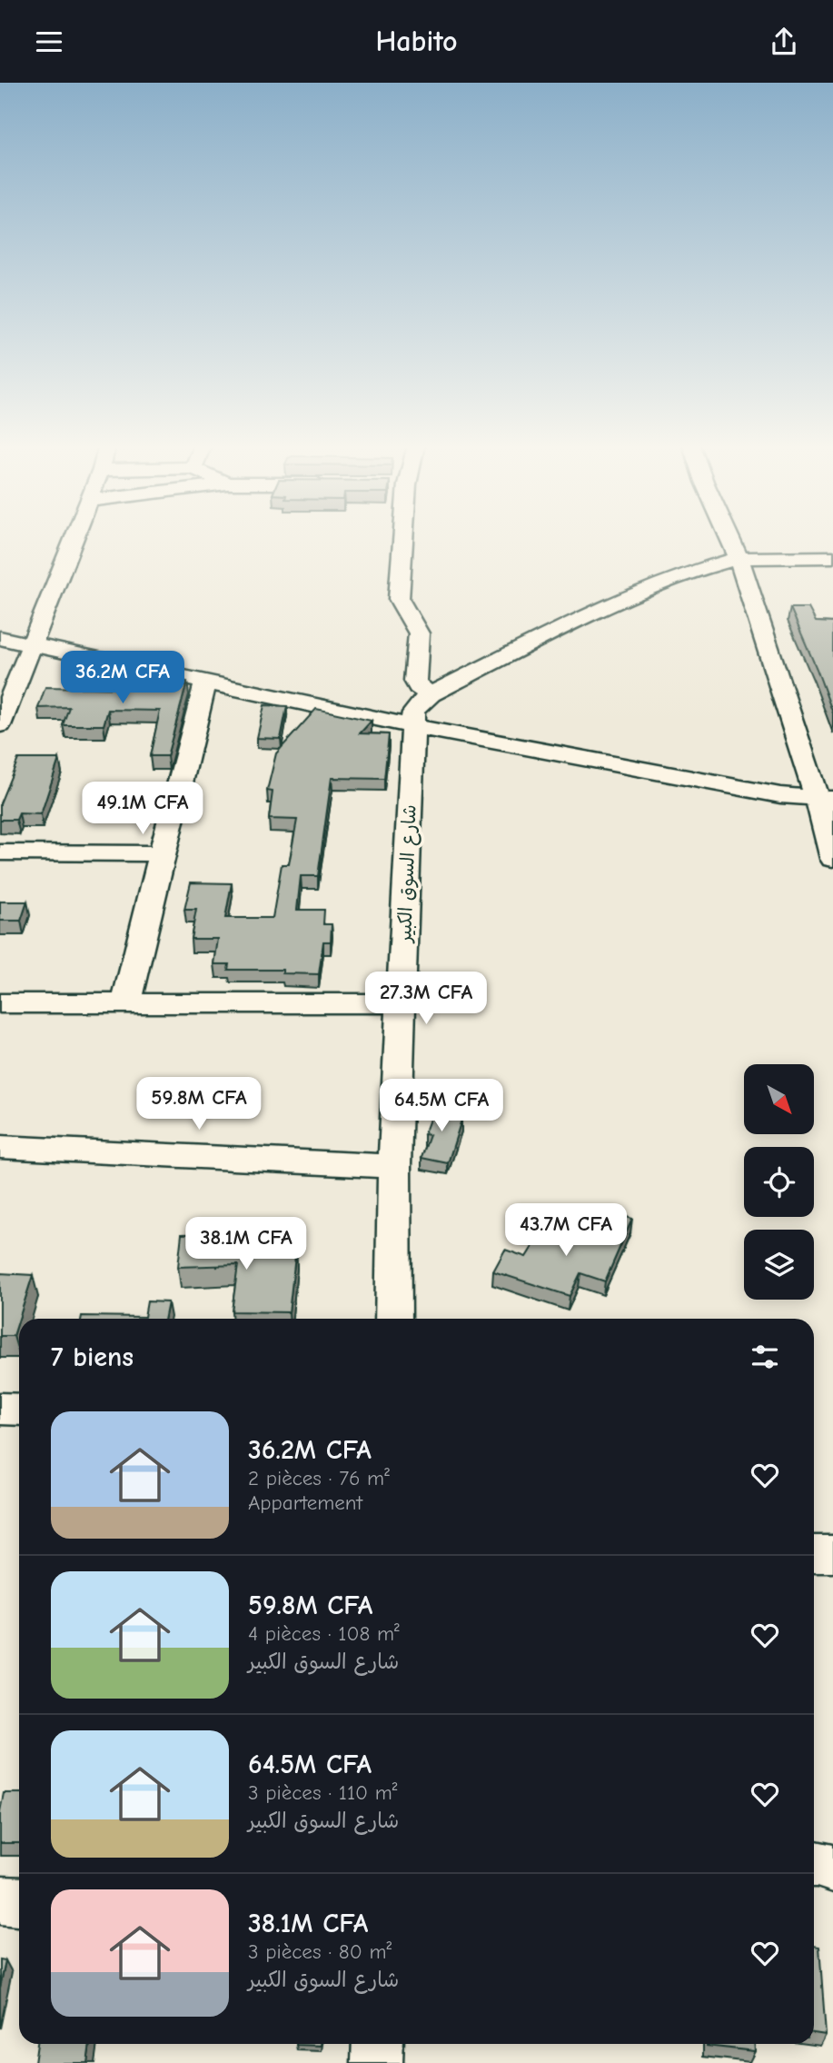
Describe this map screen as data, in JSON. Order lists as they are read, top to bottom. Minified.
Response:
{"streets":{"street":["شارع السوق الكبير"]},"north":"bottom right","page":{"header":"Habito","price":["36.2M CFA","49.1M CFA","27.3M CFA","59.8M CFA","64.5M CFA","43.7M CFA","38.1M CFA"],"heading":"7 biens","list":[{"name":"36.2M CFA","note":"2 pièces · 76 m² · Appartement"},{"name":"59.8M CFA","note":"4 pièces · 108 m² · شارع السوق الكبير"},{"name":"64.5M CFA","note":"3 pièces · 110 m² · شارع السوق الكبير"},{"name":"38.1M CFA","note":"3 pièces · 80 m² · شارع السوق الكبير"}]}}
